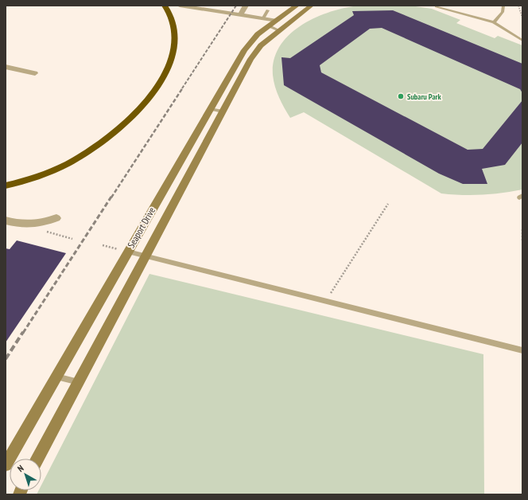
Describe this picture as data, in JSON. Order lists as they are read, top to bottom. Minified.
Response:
{"streets":{"street":["Seaport Drive"]},"places":["Subaru Park"],"north":"top left"}
